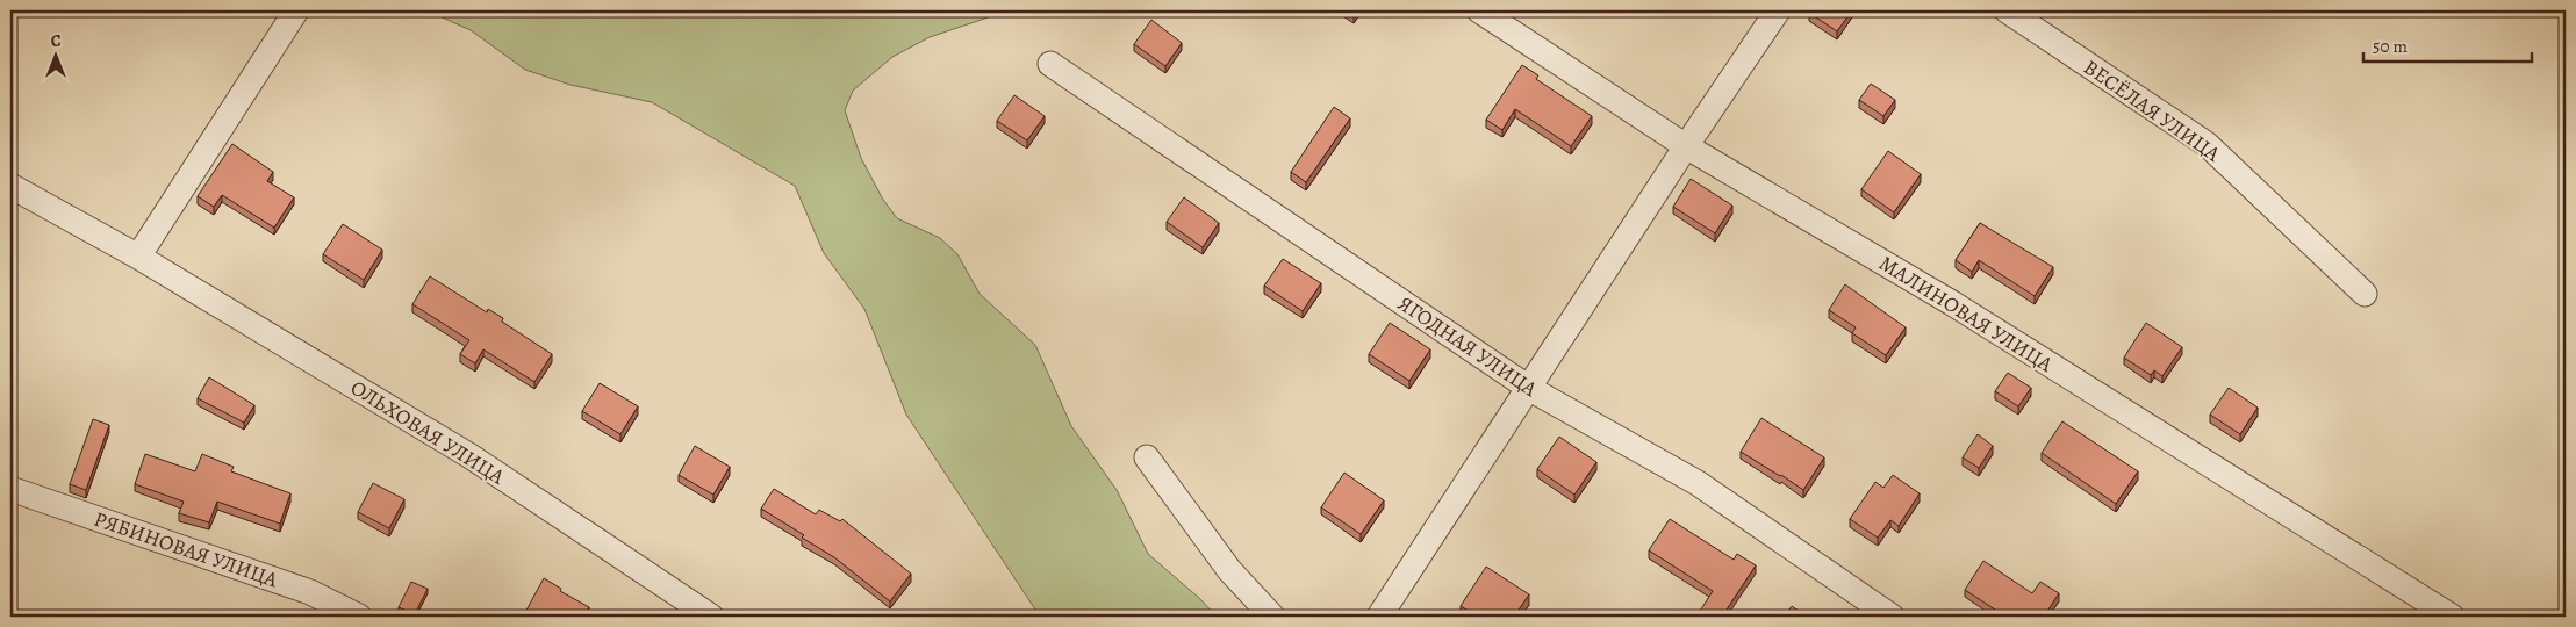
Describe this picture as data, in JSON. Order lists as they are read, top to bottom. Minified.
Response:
{"streets":{"street":["ВЕСЁЛАЯ УЛИЦА","МАЛИНОВАЯ УЛИЦА","ЯГОДНАЯ УЛИЦА","ОЛЬХОВАЯ УЛИЦА","РЯБИНОВАЯ УЛИЦА"]},"scale_bar":"50 m","north":"top"}
